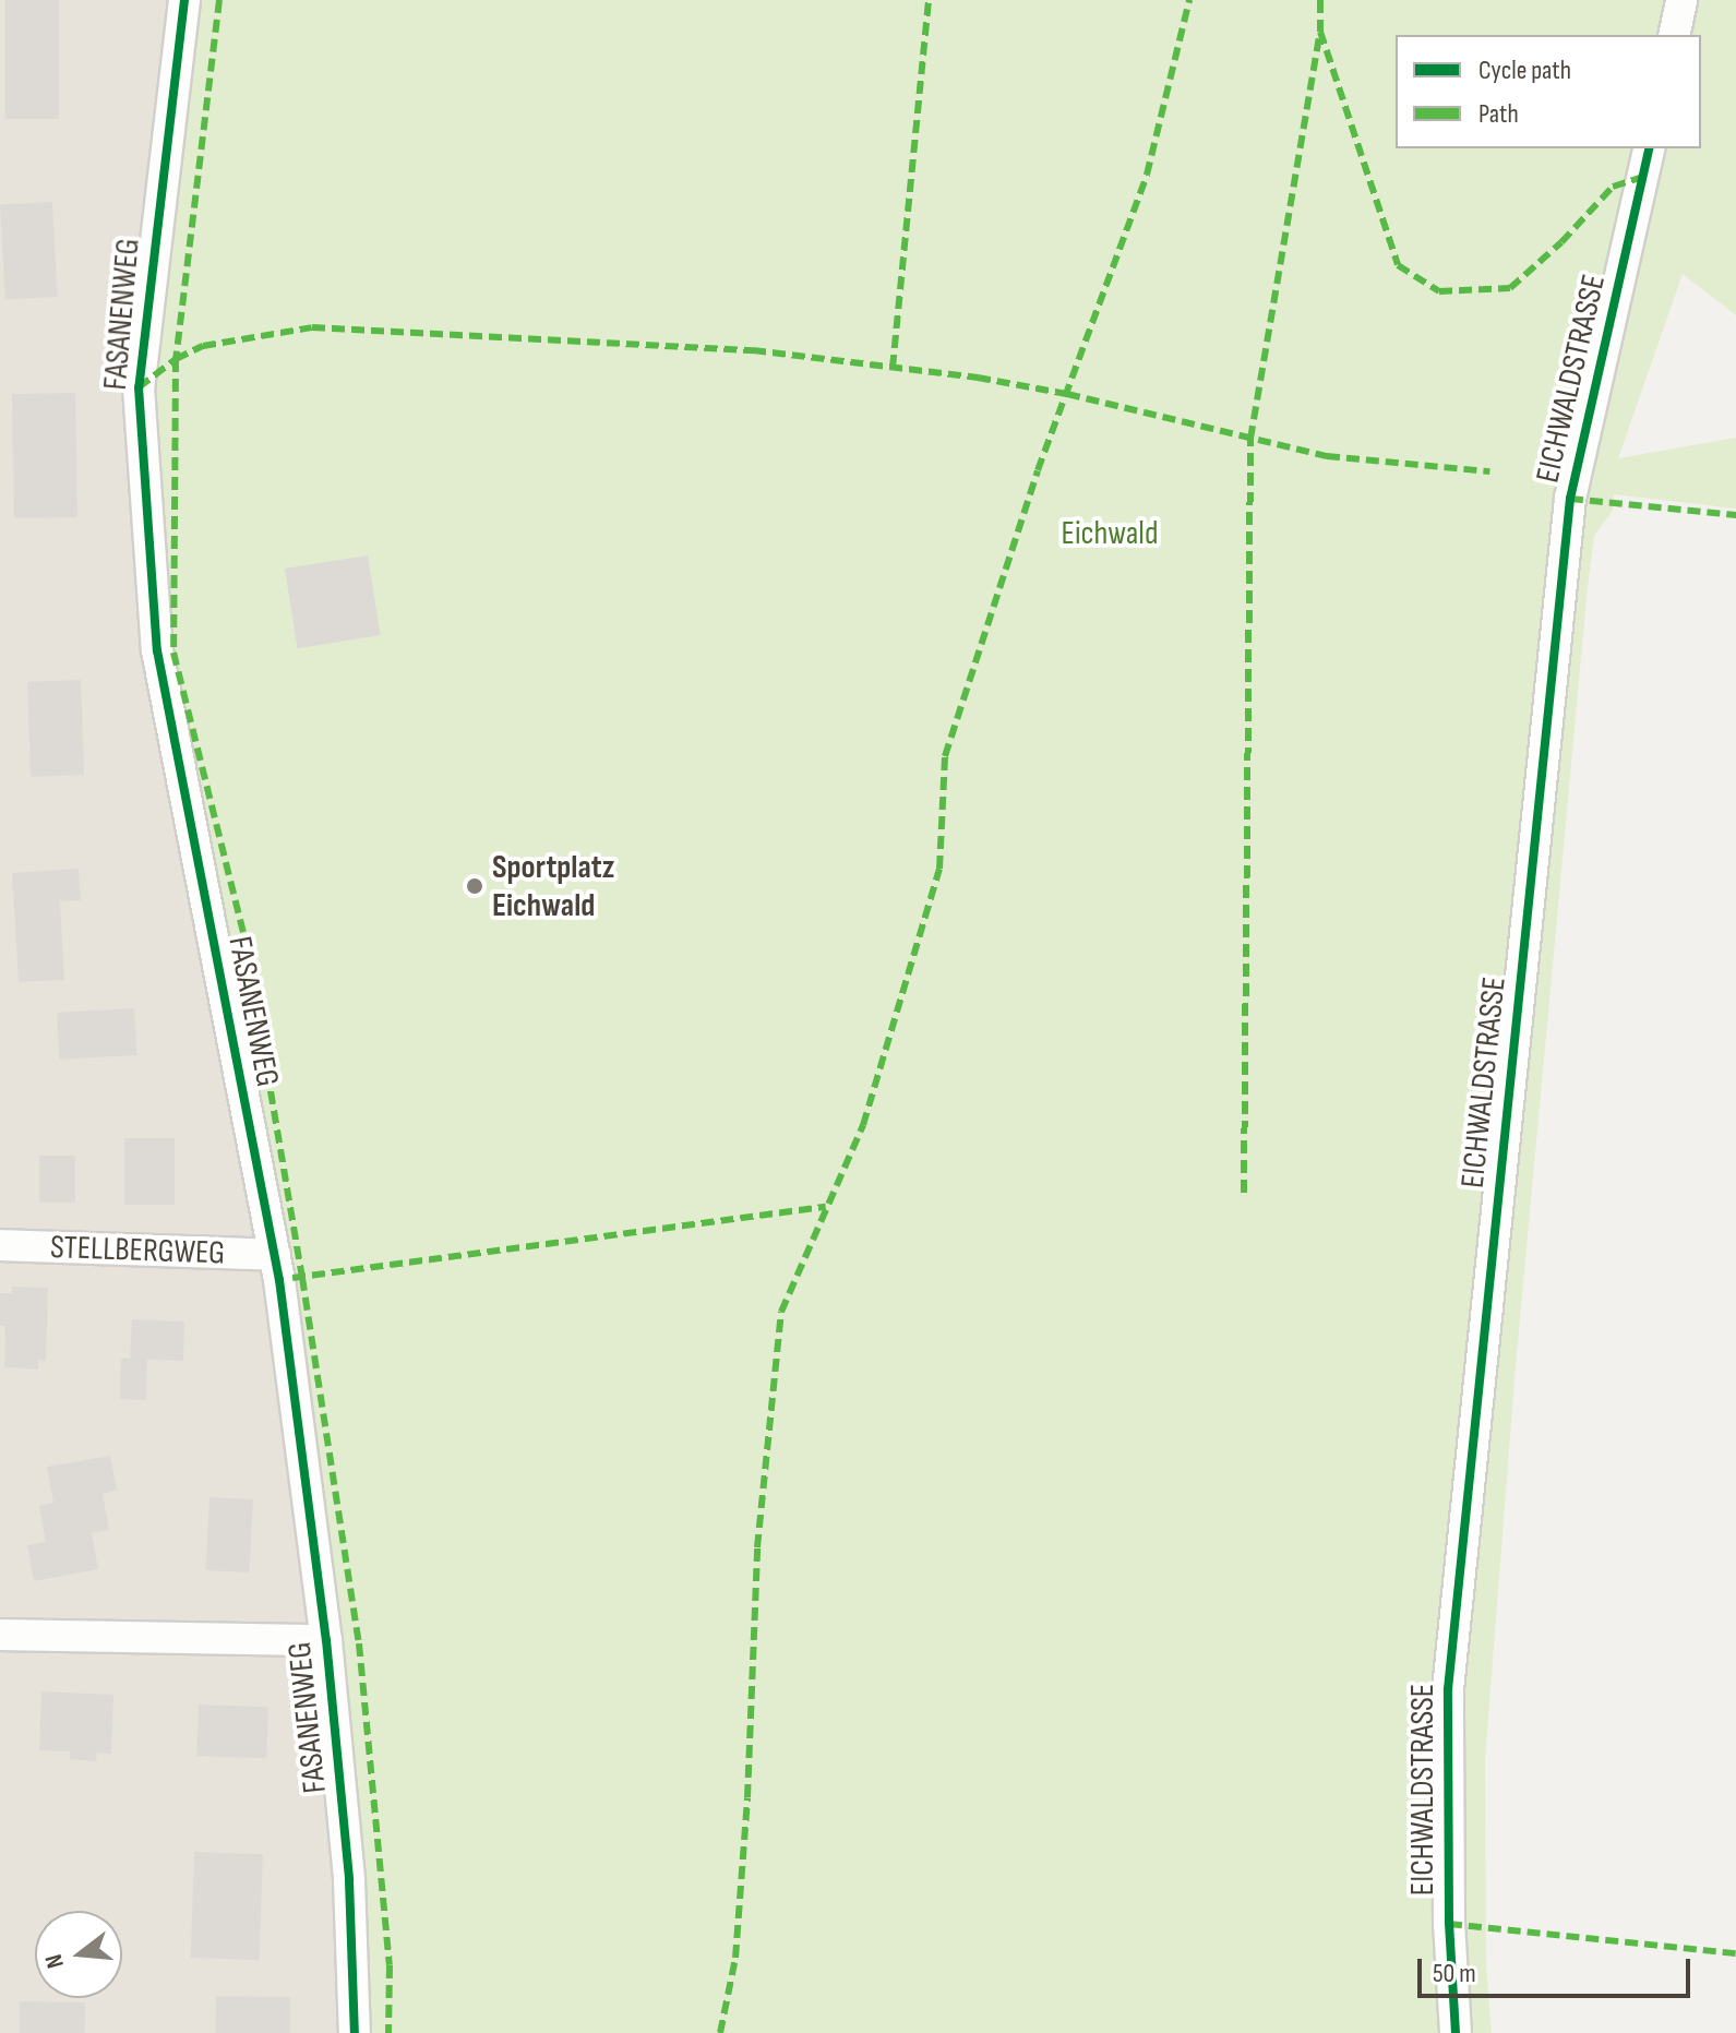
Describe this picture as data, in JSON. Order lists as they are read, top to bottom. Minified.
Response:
{"streets":{"street":["FASANENWEG","EICHWALDSTRASSE","STELLBERGWEG"]},"crossings":[["FASANENWEG","STELLBERGWEG"]],"parks":["Eichwald"],"places":["Sportplatz Eichwald"],"legend":["Cycle path","Path"],"scale_bar":"50 m","north":"left"}
